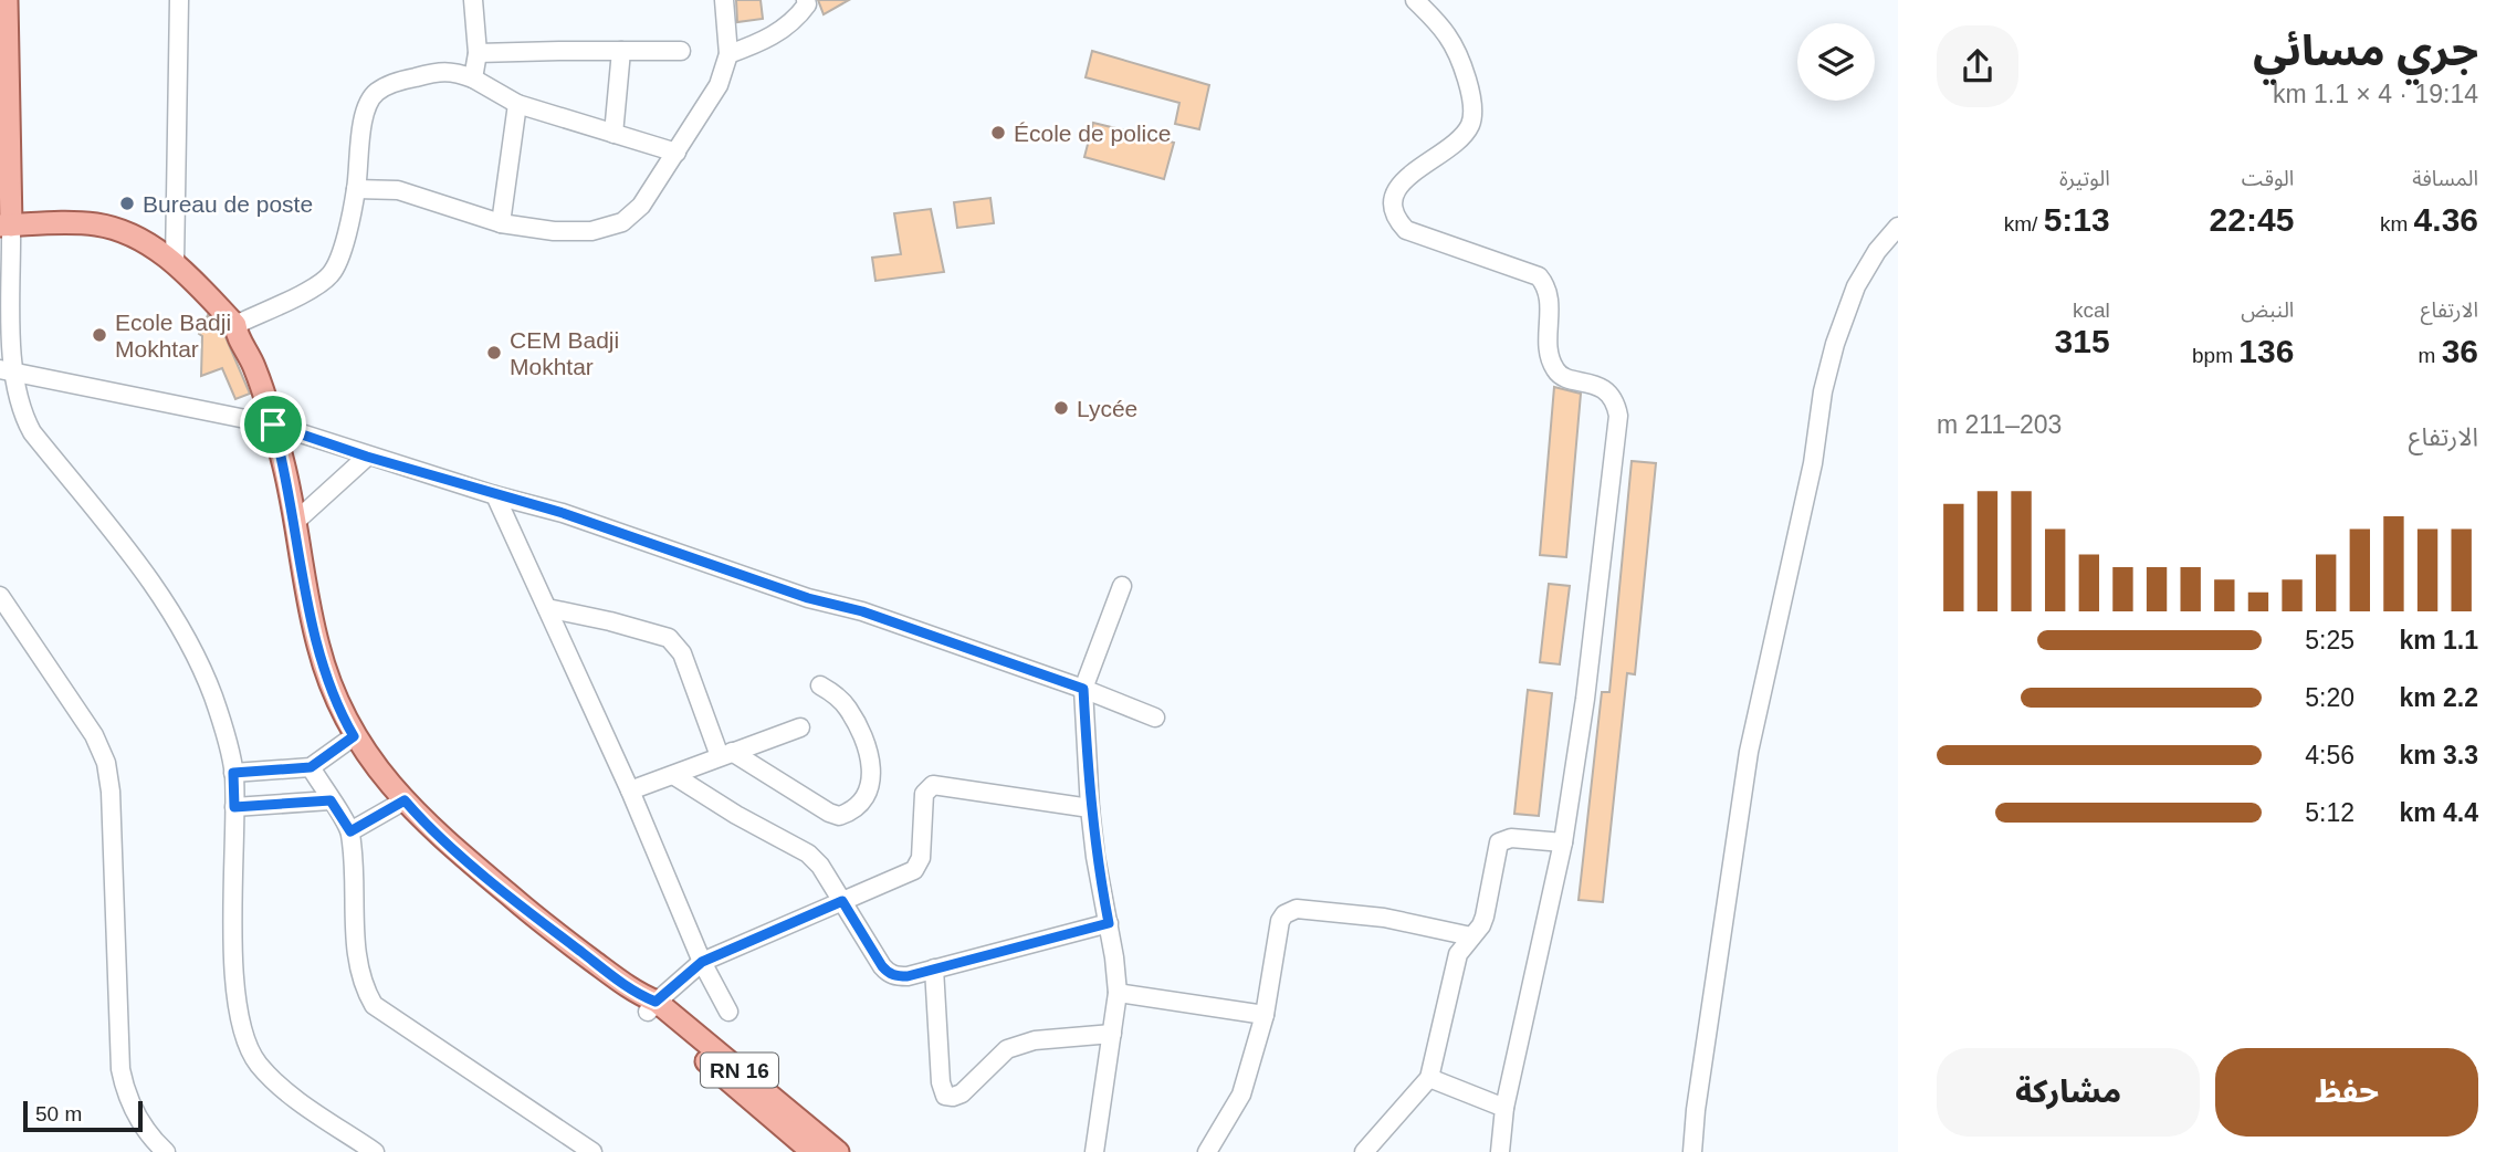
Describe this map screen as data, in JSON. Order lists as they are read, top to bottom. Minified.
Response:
{"streets":{"main road":["RN 16"]},"places":["École de police","Bureau de poste","Ecole Badji Mokhtar","CEM Badji Mokhtar","Lycée"],"scale_bar":"50 m","page":{"heading":["جري مسائي","19:14 · 4 × 1.1 km"],"stats":[["المسافة","4.36 km"],["الوقت","22:45"],["الوتيرة","5:13 /km"],["الارتفاع","36 m"],["النبض","136 bpm"],["kcal","315"]],"chart":["الارتفاع","203–211 m"],"list":[{"name":"1.1 km","note":"5:25"},{"name":"2.2 km","note":"5:20"},{"name":"3.3 km","note":"4:56"},{"name":"4.4 km","note":"5:12"}],"buttons":["حفظ","مشاركة"],"scale":"50 m"}}
